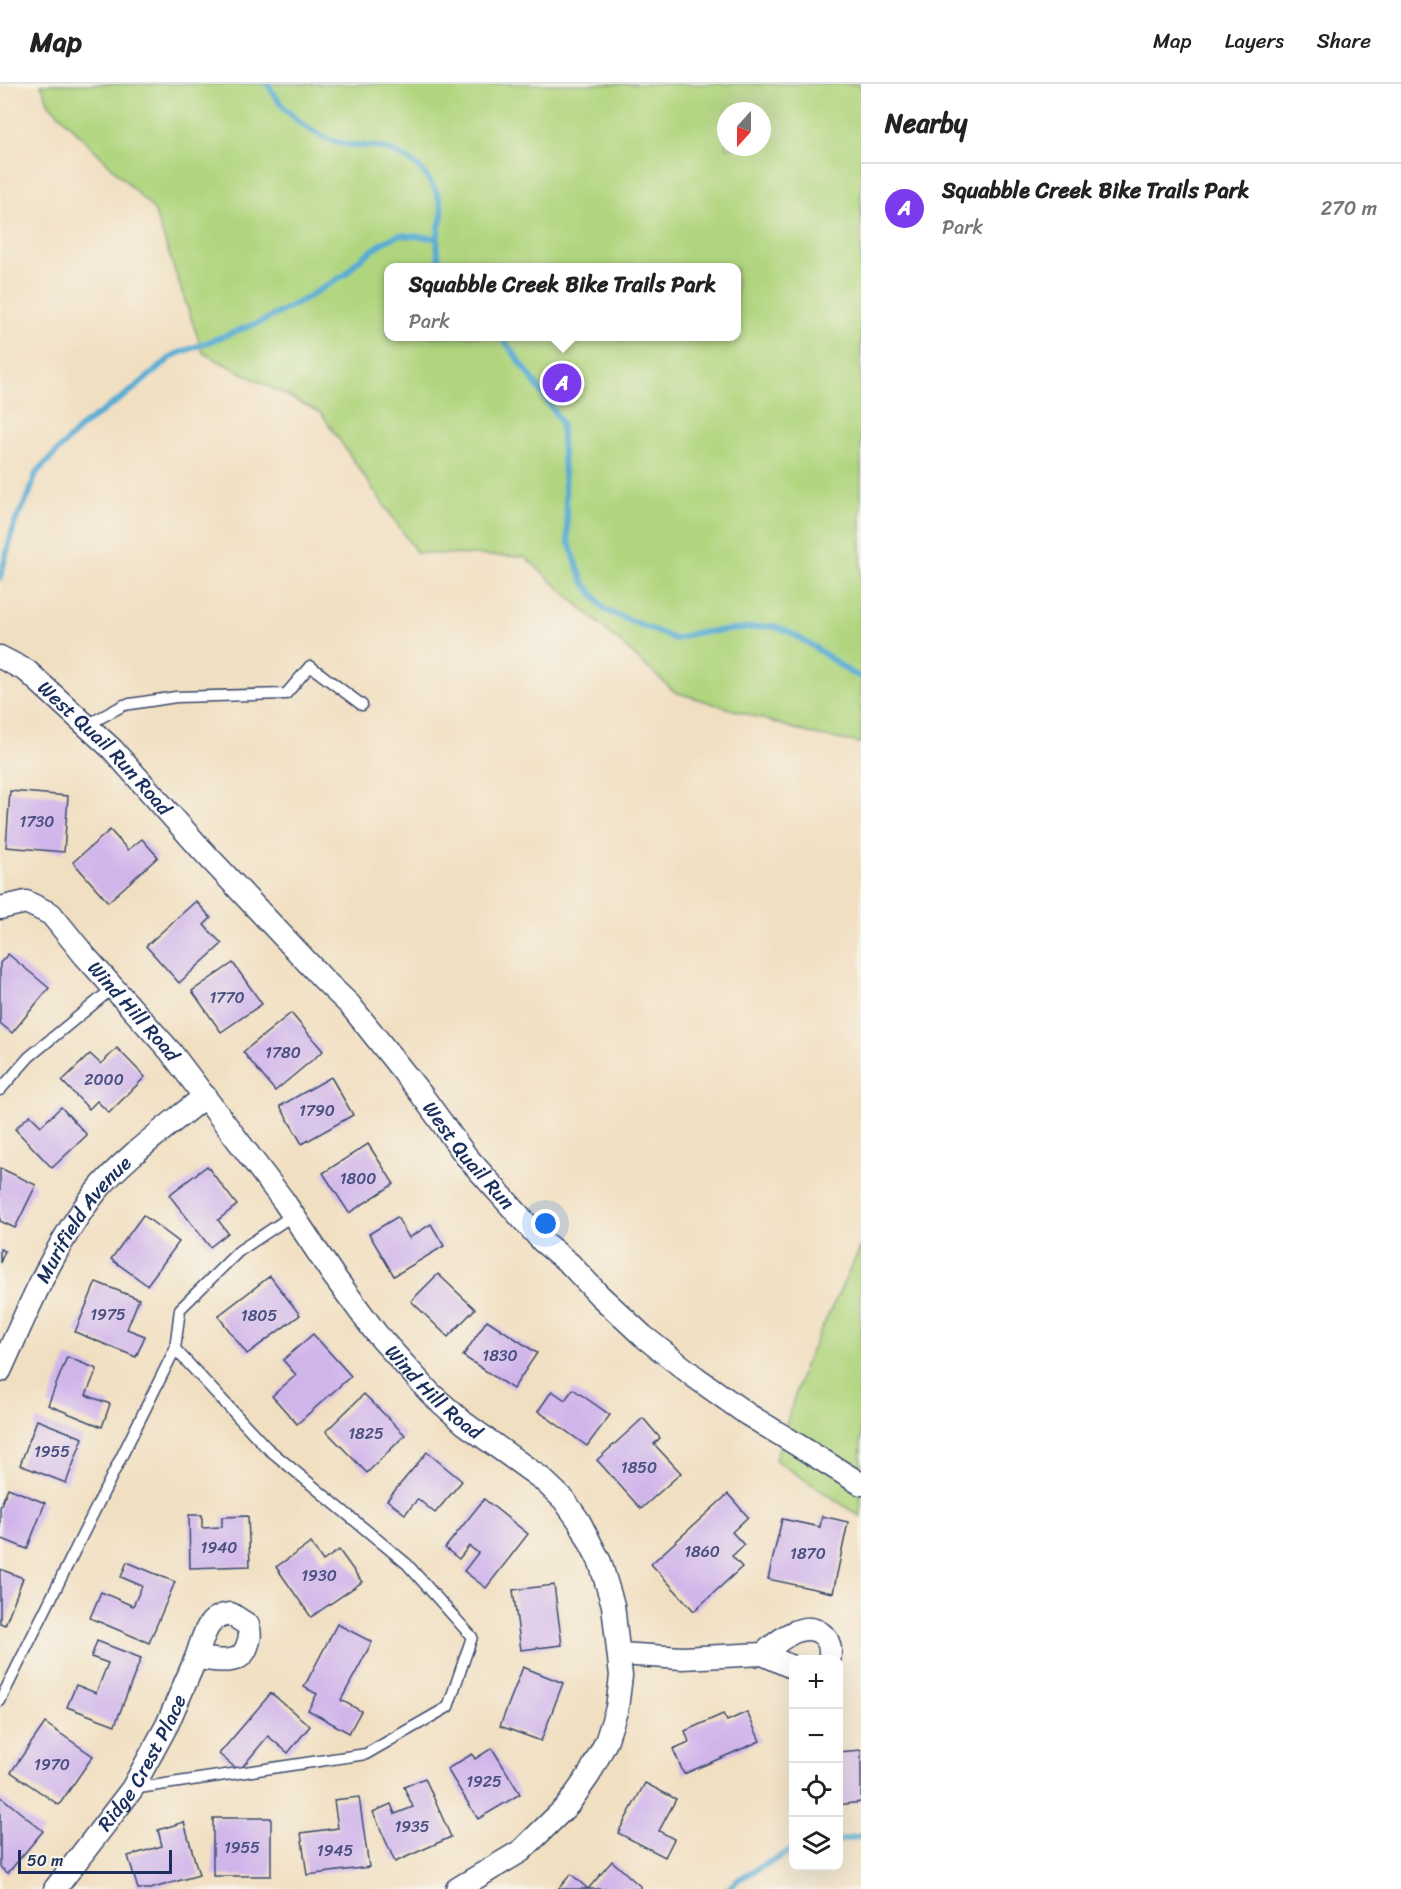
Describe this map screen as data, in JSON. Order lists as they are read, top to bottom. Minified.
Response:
{"streets":{"street":["West Quail Run Road","Wind Hill Road","West Quail Run","Murifield Avenue","Ridge Crest Place"]},"crossings":[["West Quail Run Road","West Quail Run"],["Wind Hill Road","Murifield Avenue"]],"house_numbers":["1730","1770","1780","2000","1790","1800","1975","1805","1830","1825","1955","1850","1940","1860","1870","1930","1970","1925","1935","1955","1945"],"scale_bar":"50 m","north":"bottom","page":{"header":"Map","nav":["Map","Layers","Share"],"heading":"Nearby","list":[{"mark":"A","name":"Squabble Creek Bike Trails Park","note":"Park","value":"270 m"}],"popup":["Squabble Creek Bike Trails Park","Park"],"pins":"A","map_buttons":["+","−"],"scale":"50 m"}}
